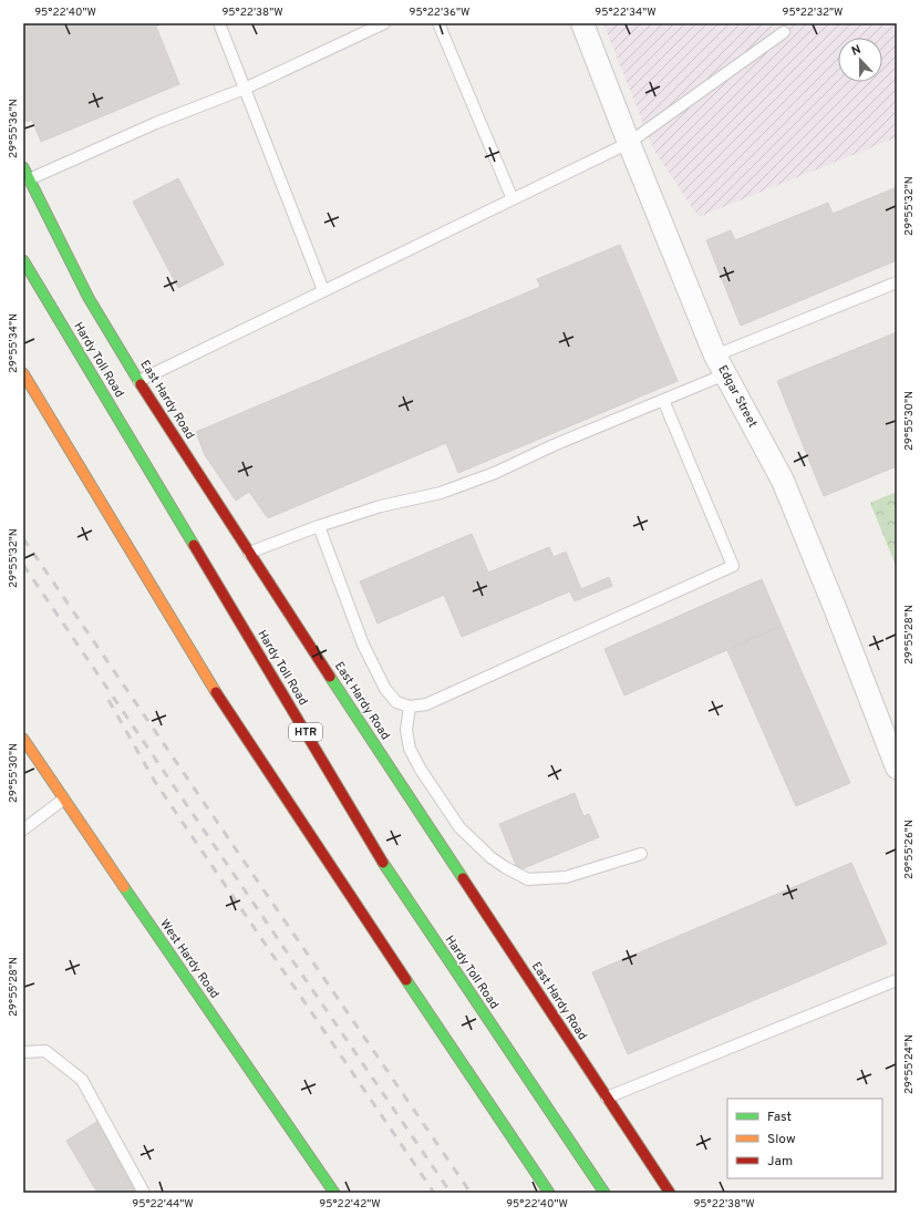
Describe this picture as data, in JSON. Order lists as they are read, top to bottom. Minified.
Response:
{"streets":{"main road":["Hardy Toll Road","East Hardy Road","HTR","West Hardy Road"],"street":["Edgar Street"]},"legend":["Fast","Slow","Jam"],"north":"top","coordinates":["95°22'40\"W","95°22'38\"W","95°22'36\"W","95°22'34\"W","95°22'32\"W","29°55'36\"N","29°55'32\"N","29°55'34\"N","29°55'30\"N","29°55'28\"N","29°55'26\"N","29°55'24\"N","95°22'44\"W","95°22'42\"W"]}
